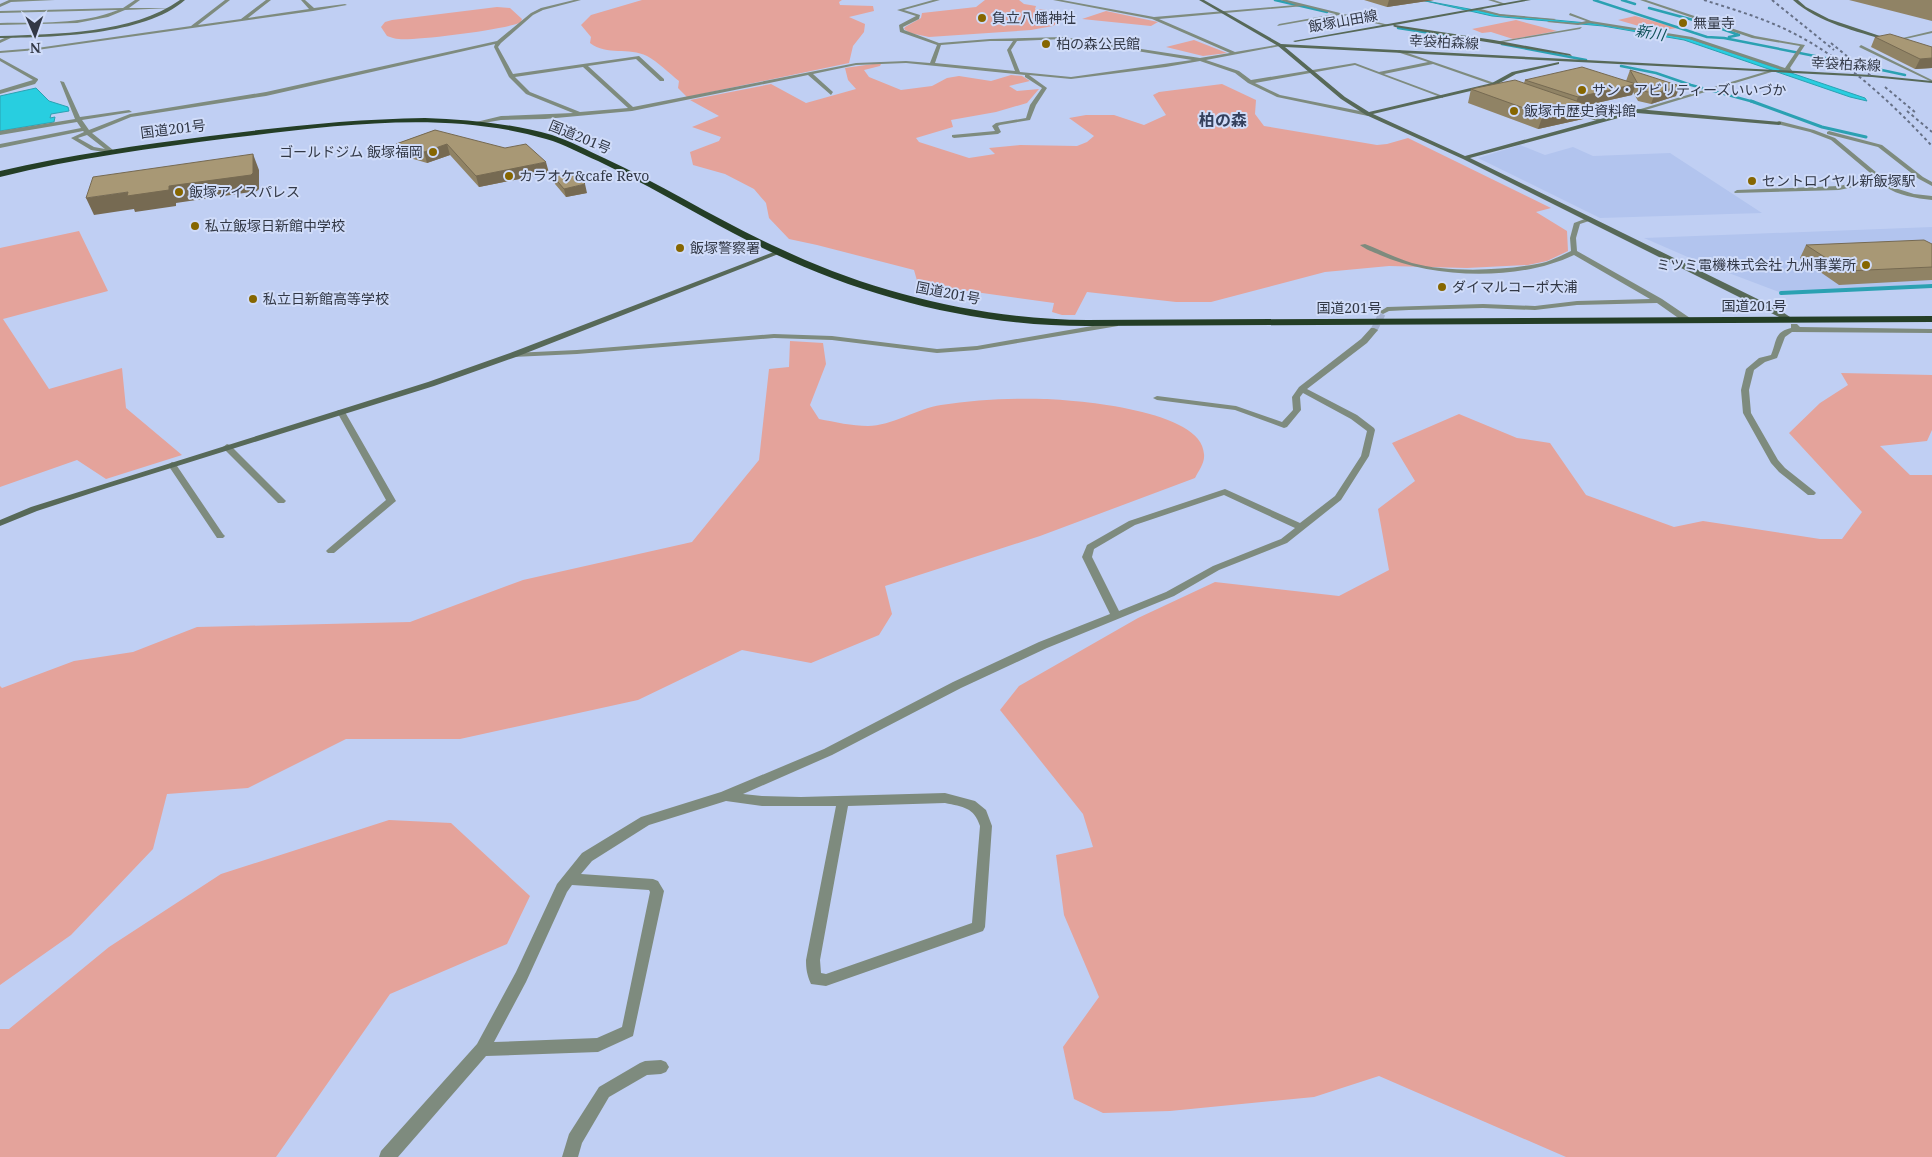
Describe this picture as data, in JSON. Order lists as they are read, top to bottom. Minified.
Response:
{"streets":{"highway":["国道201号"],"street":["飯塚山田線","幸袋柏森線"]},"crossings":[["飯塚山田線","幸袋柏森線"]],"districts":["柏の森"],"water":["新川"],"places":["負立八幡神社","無量寺","柏の森公民館","サン・アビリティーズいいづか","飯塚市歴史資料館","ゴールドジム 飯塚福岡","カラオケ&cafe Revo","セントロイヤル新飯塚駅","飯塚アイスパレス","私立飯塚日新館中学校","飯塚警察署","ミツミ電機株式会社 九州事業所","ダイマルコーポ大浦","私立日新館高等学校"],"north":"bottom"}
